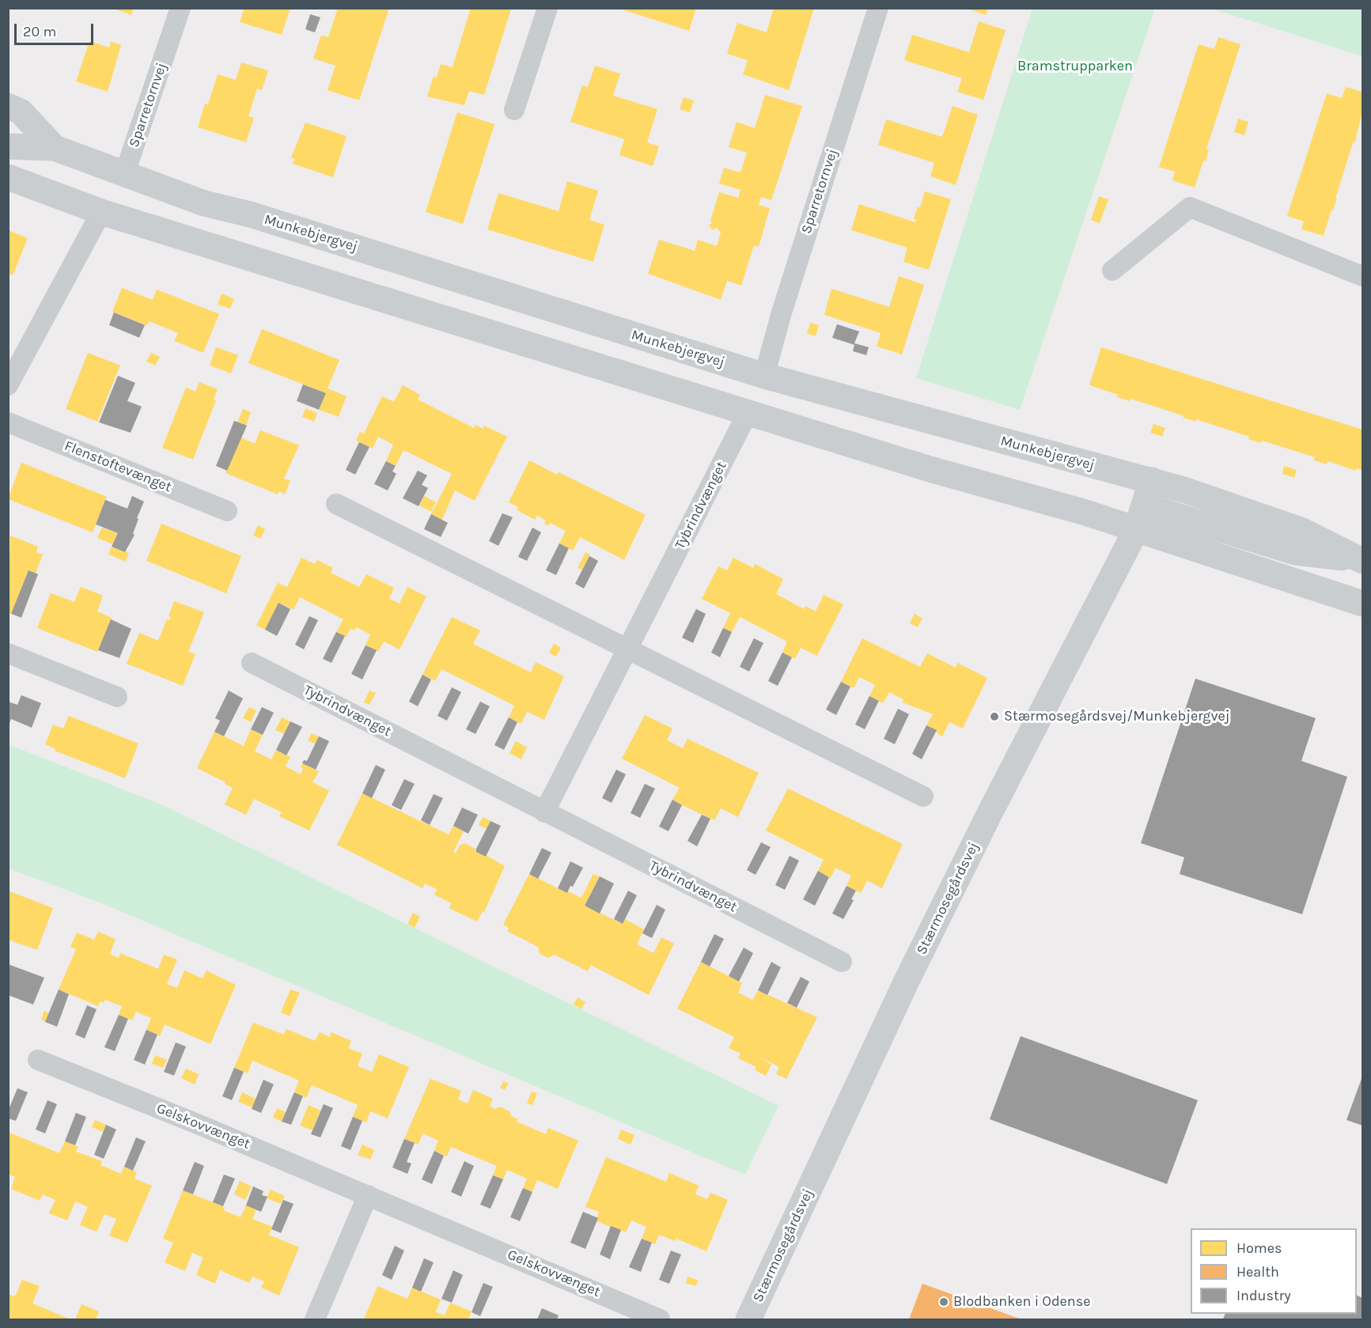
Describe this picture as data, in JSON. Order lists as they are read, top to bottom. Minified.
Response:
{"streets":{"street":["Sparretornvej","Munkebjergvej","Flenstoftevænget","Tybrindvænget","Stærmosegårdsvej","Gelskovvænget"]},"crossings":[["Sparretornvej","Munkebjergvej"],["Munkebjergvej","Stærmosegårdsvej"]],"parks":["Bramstrupparken"],"places":["Stærmosegårdsvej/Munkebjergvej","Blodbanken i Odense"],"legend":["Homes","Health","Industry"],"scale_bar":"20 m"}
